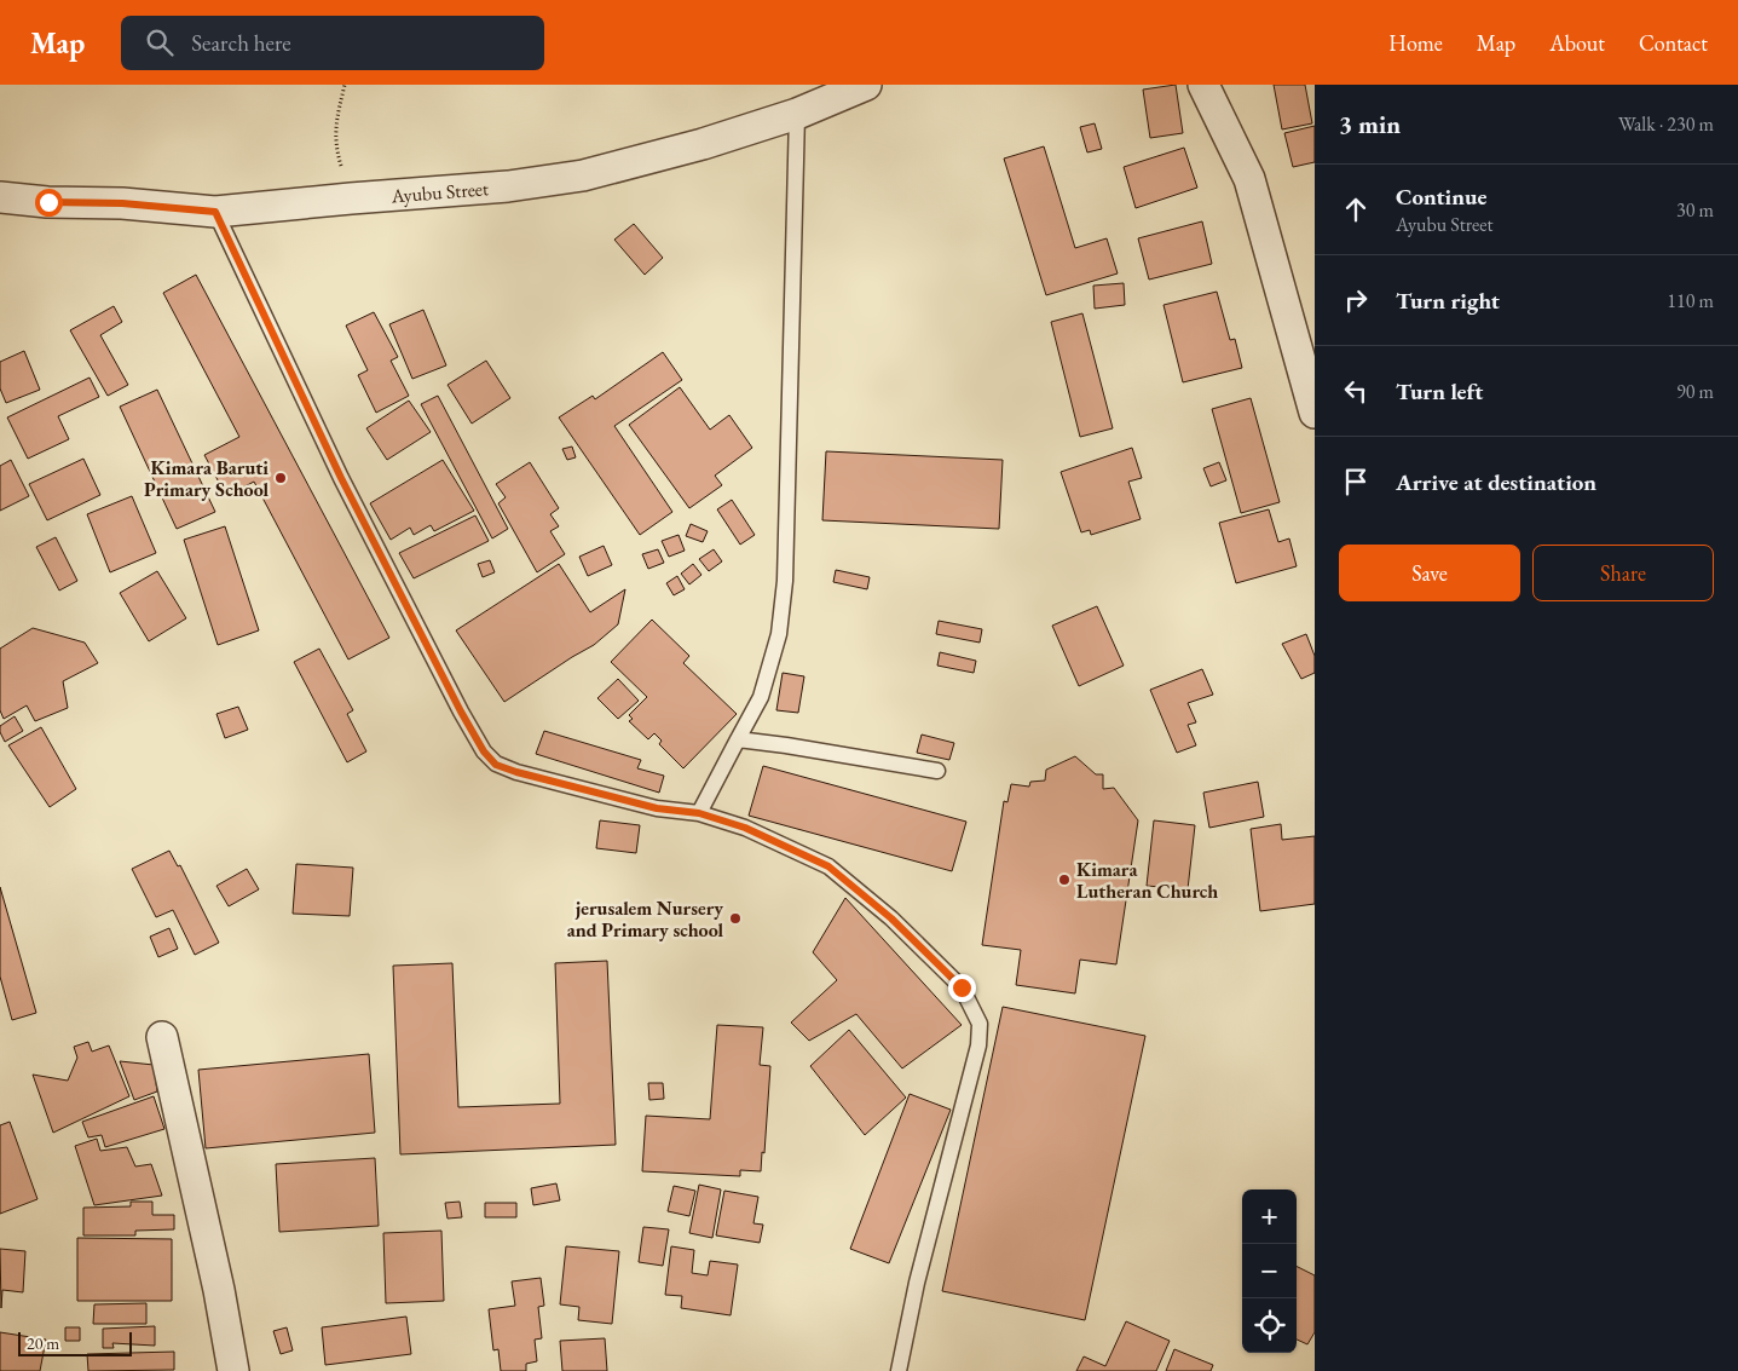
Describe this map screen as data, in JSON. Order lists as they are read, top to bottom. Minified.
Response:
{"streets":{"street":["Ayubu Street"]},"places":["Kimara Baruti Primary School","Kimara Lutheran Church","jerusalem Nursery and Primary school"],"scale_bar":"20 m","page":{"header":"Map","search":"Search here","nav":["Home","Map","About","Contact"],"heading":["3 min","Walk · 230 m"],"list":[["Continue","Ayubu Street","30 m"],["Turn right","110 m"],["Turn left","90 m"],"Arrive at destination"],"buttons":["Save","Share"],"map_buttons":["+","−"],"scale":"20 m"}}
